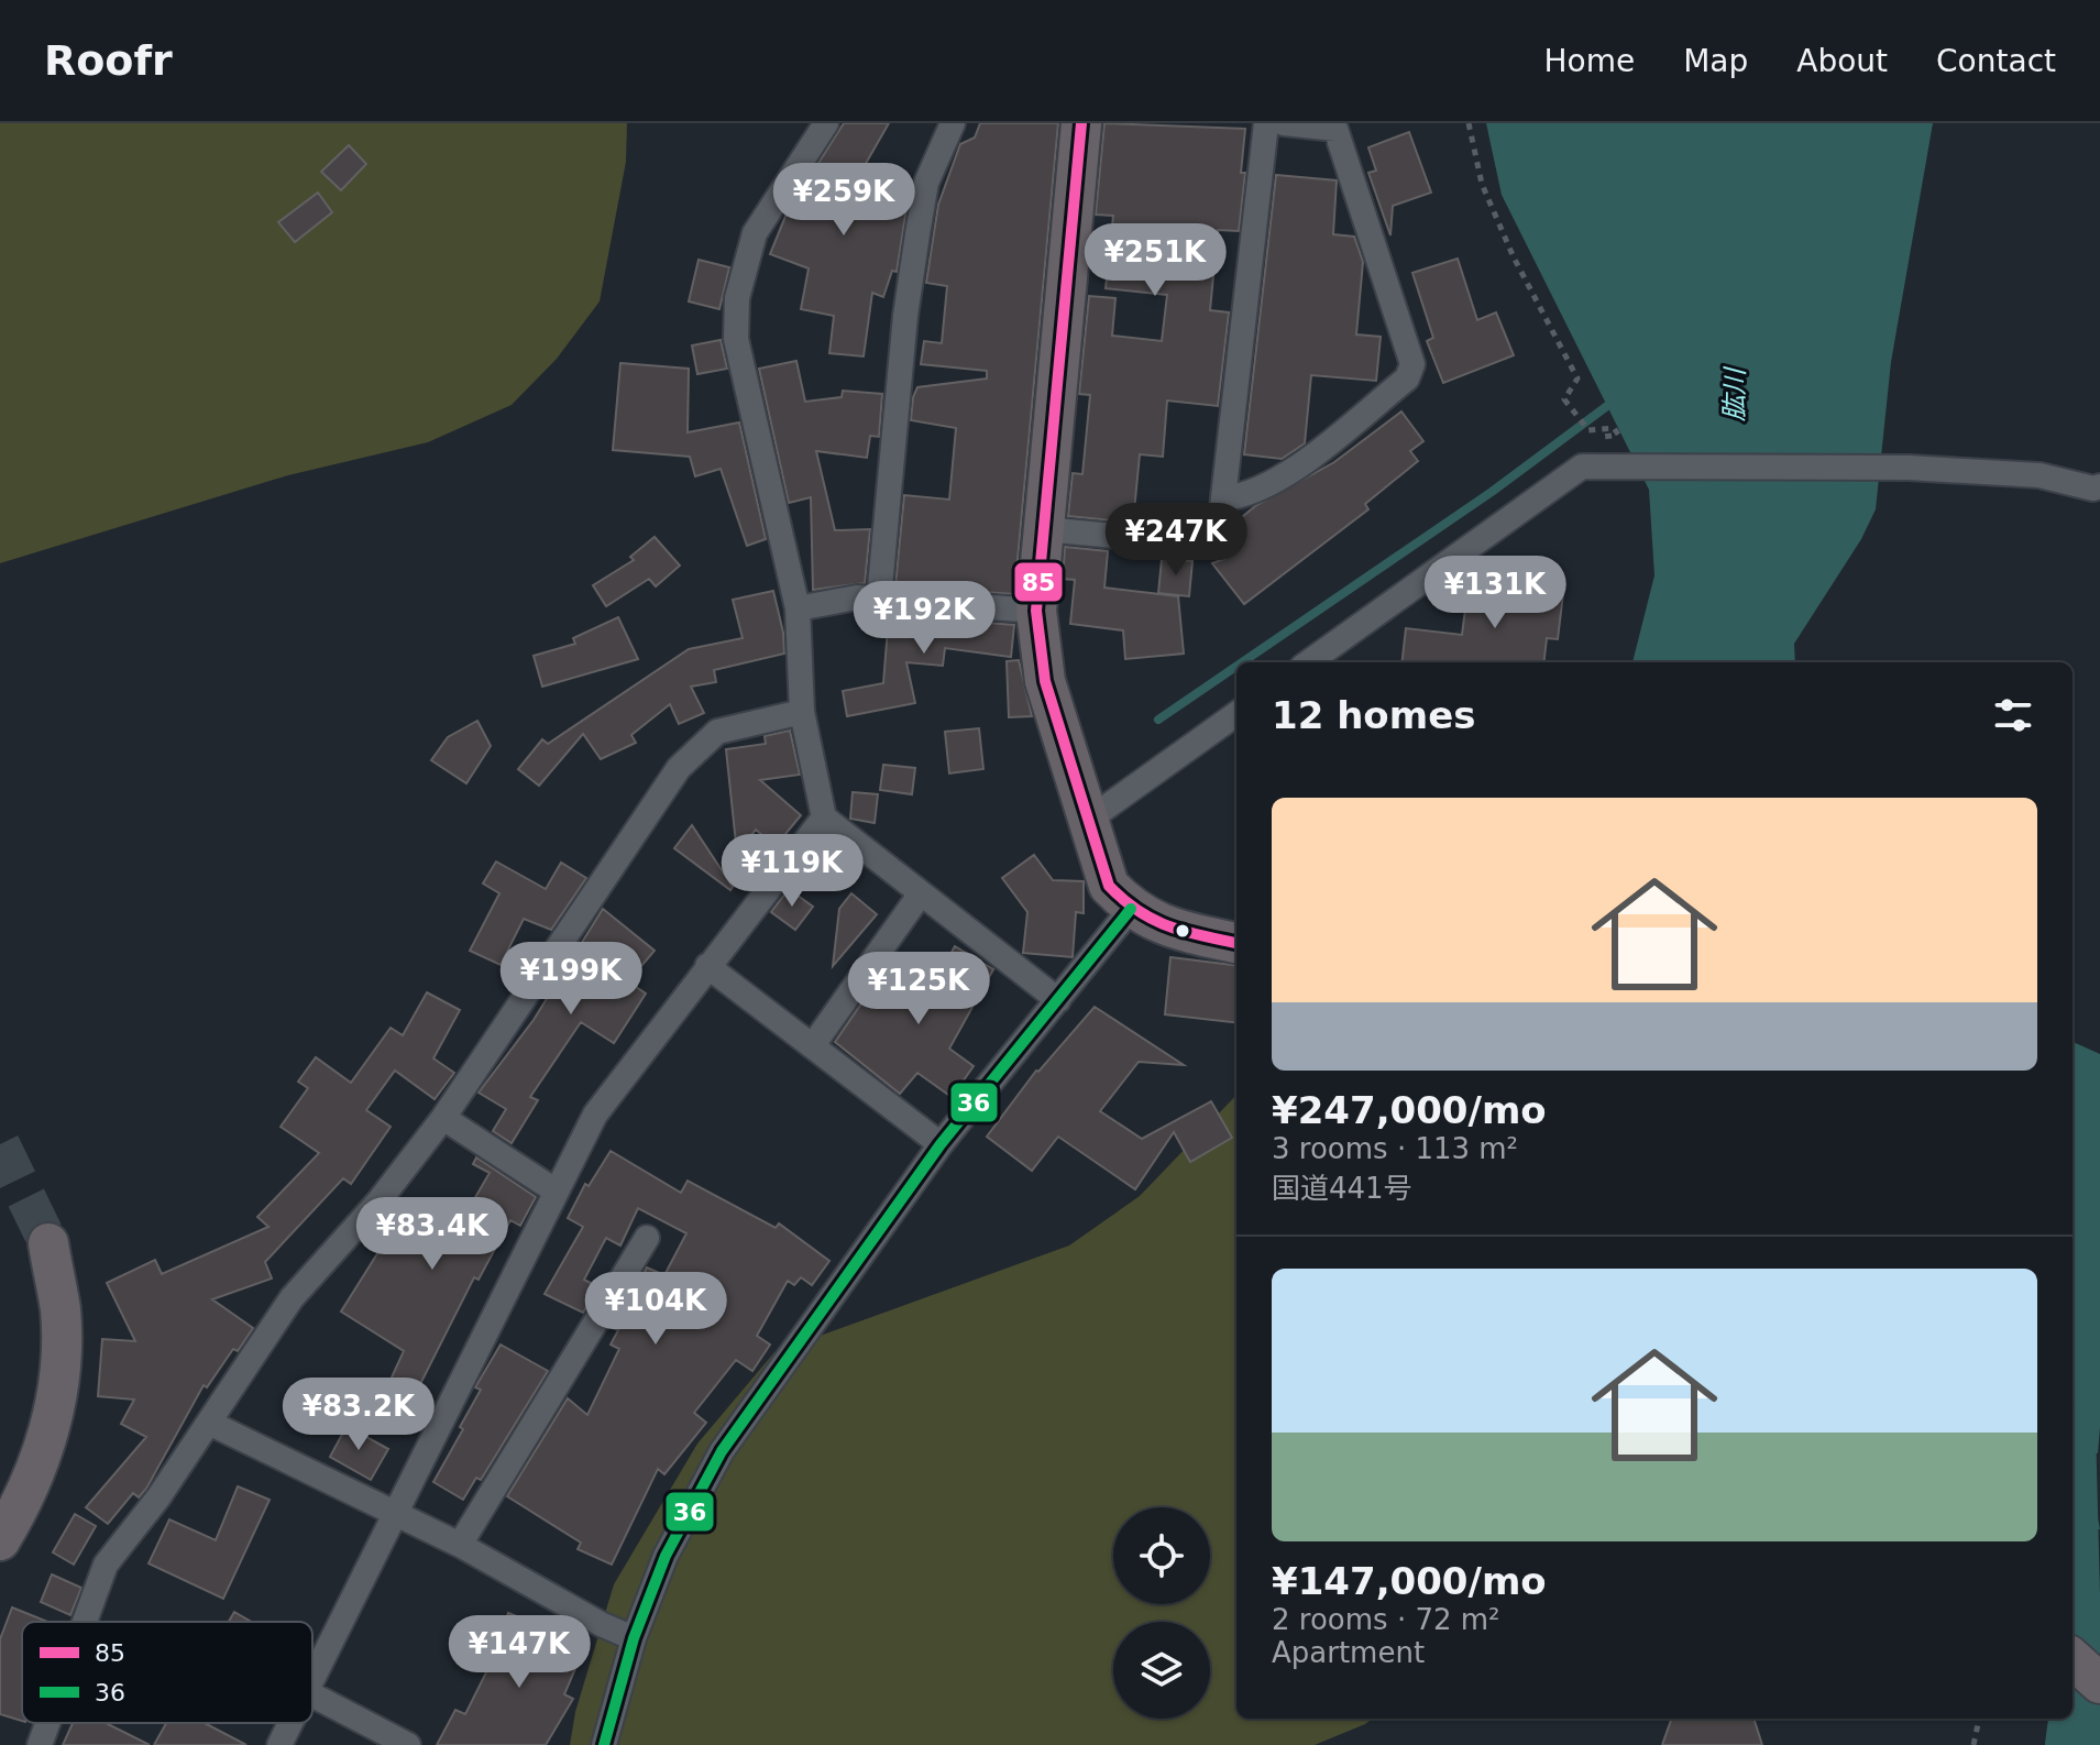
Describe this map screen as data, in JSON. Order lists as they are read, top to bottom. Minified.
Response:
{"water":["肱川"],"lines":["transit line 85","transit line 36"],"legend":["85","36"],"page":{"header":"Roofr","nav":["Home","Map","About","Contact"],"price":["¥259K","¥251K","¥247K","¥131K","¥192K","¥119K","¥199K","¥125K","¥83.4K","¥104K","¥83.2K","¥147K"],"heading":"12 homes","list":[{"name":"¥247,000/mo","note":"3 rooms · 113 m² · 国道441号"},{"name":"¥147,000/mo","note":"2 rooms · 72 m² · Apartment"}]}}
